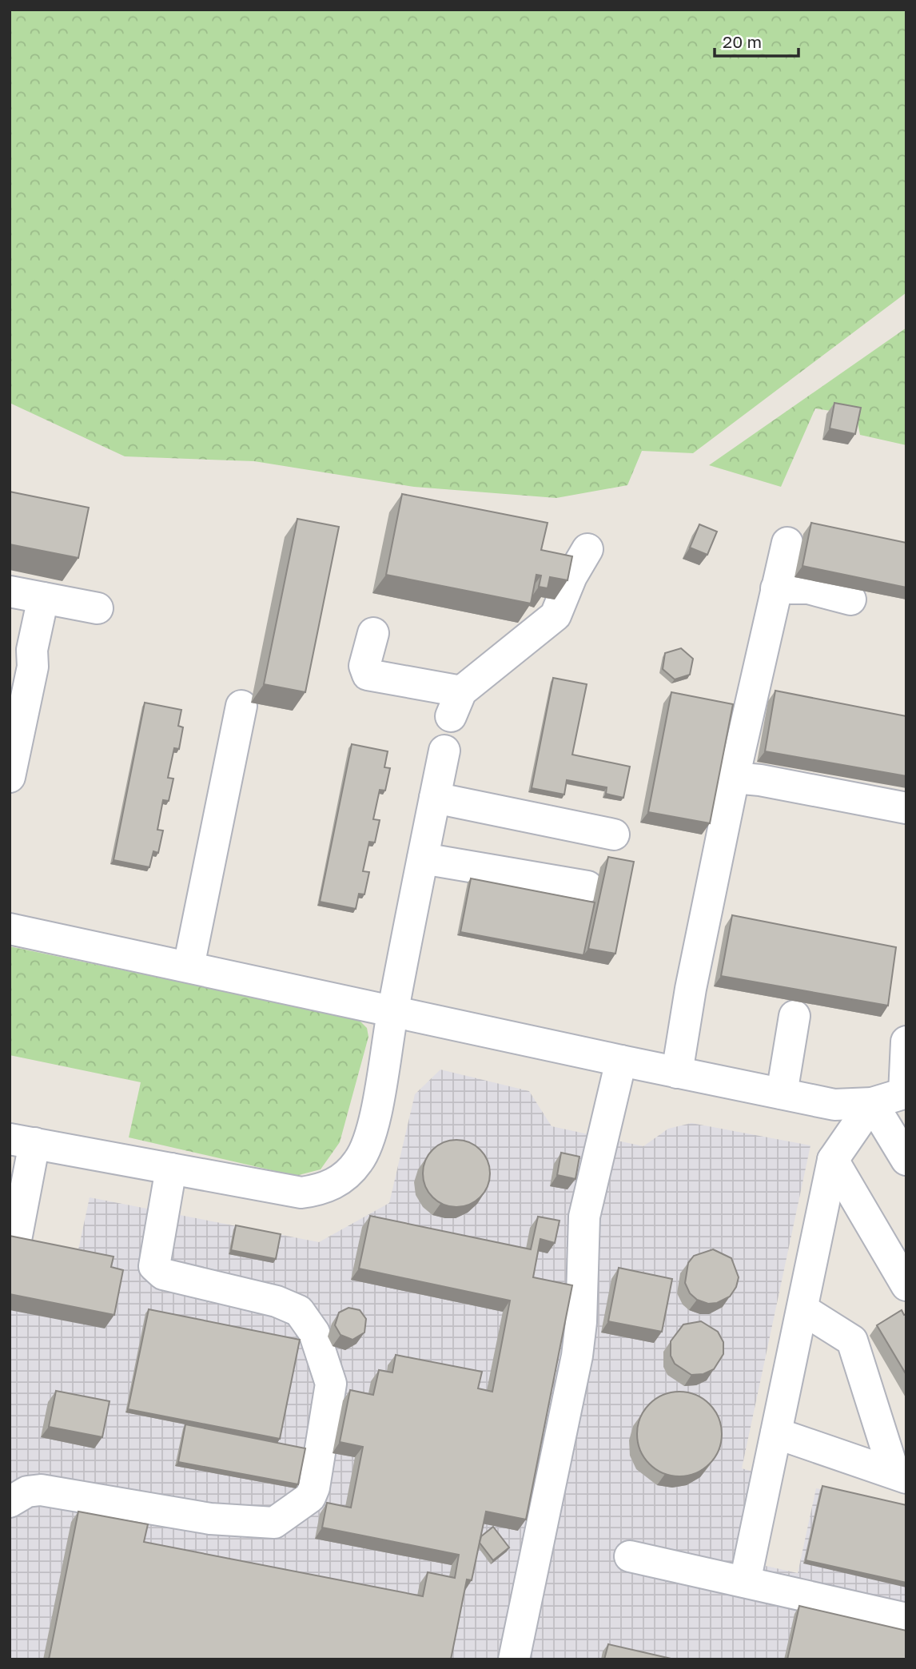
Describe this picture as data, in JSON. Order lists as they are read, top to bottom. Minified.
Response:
{"scale_bar":"20 m"}
